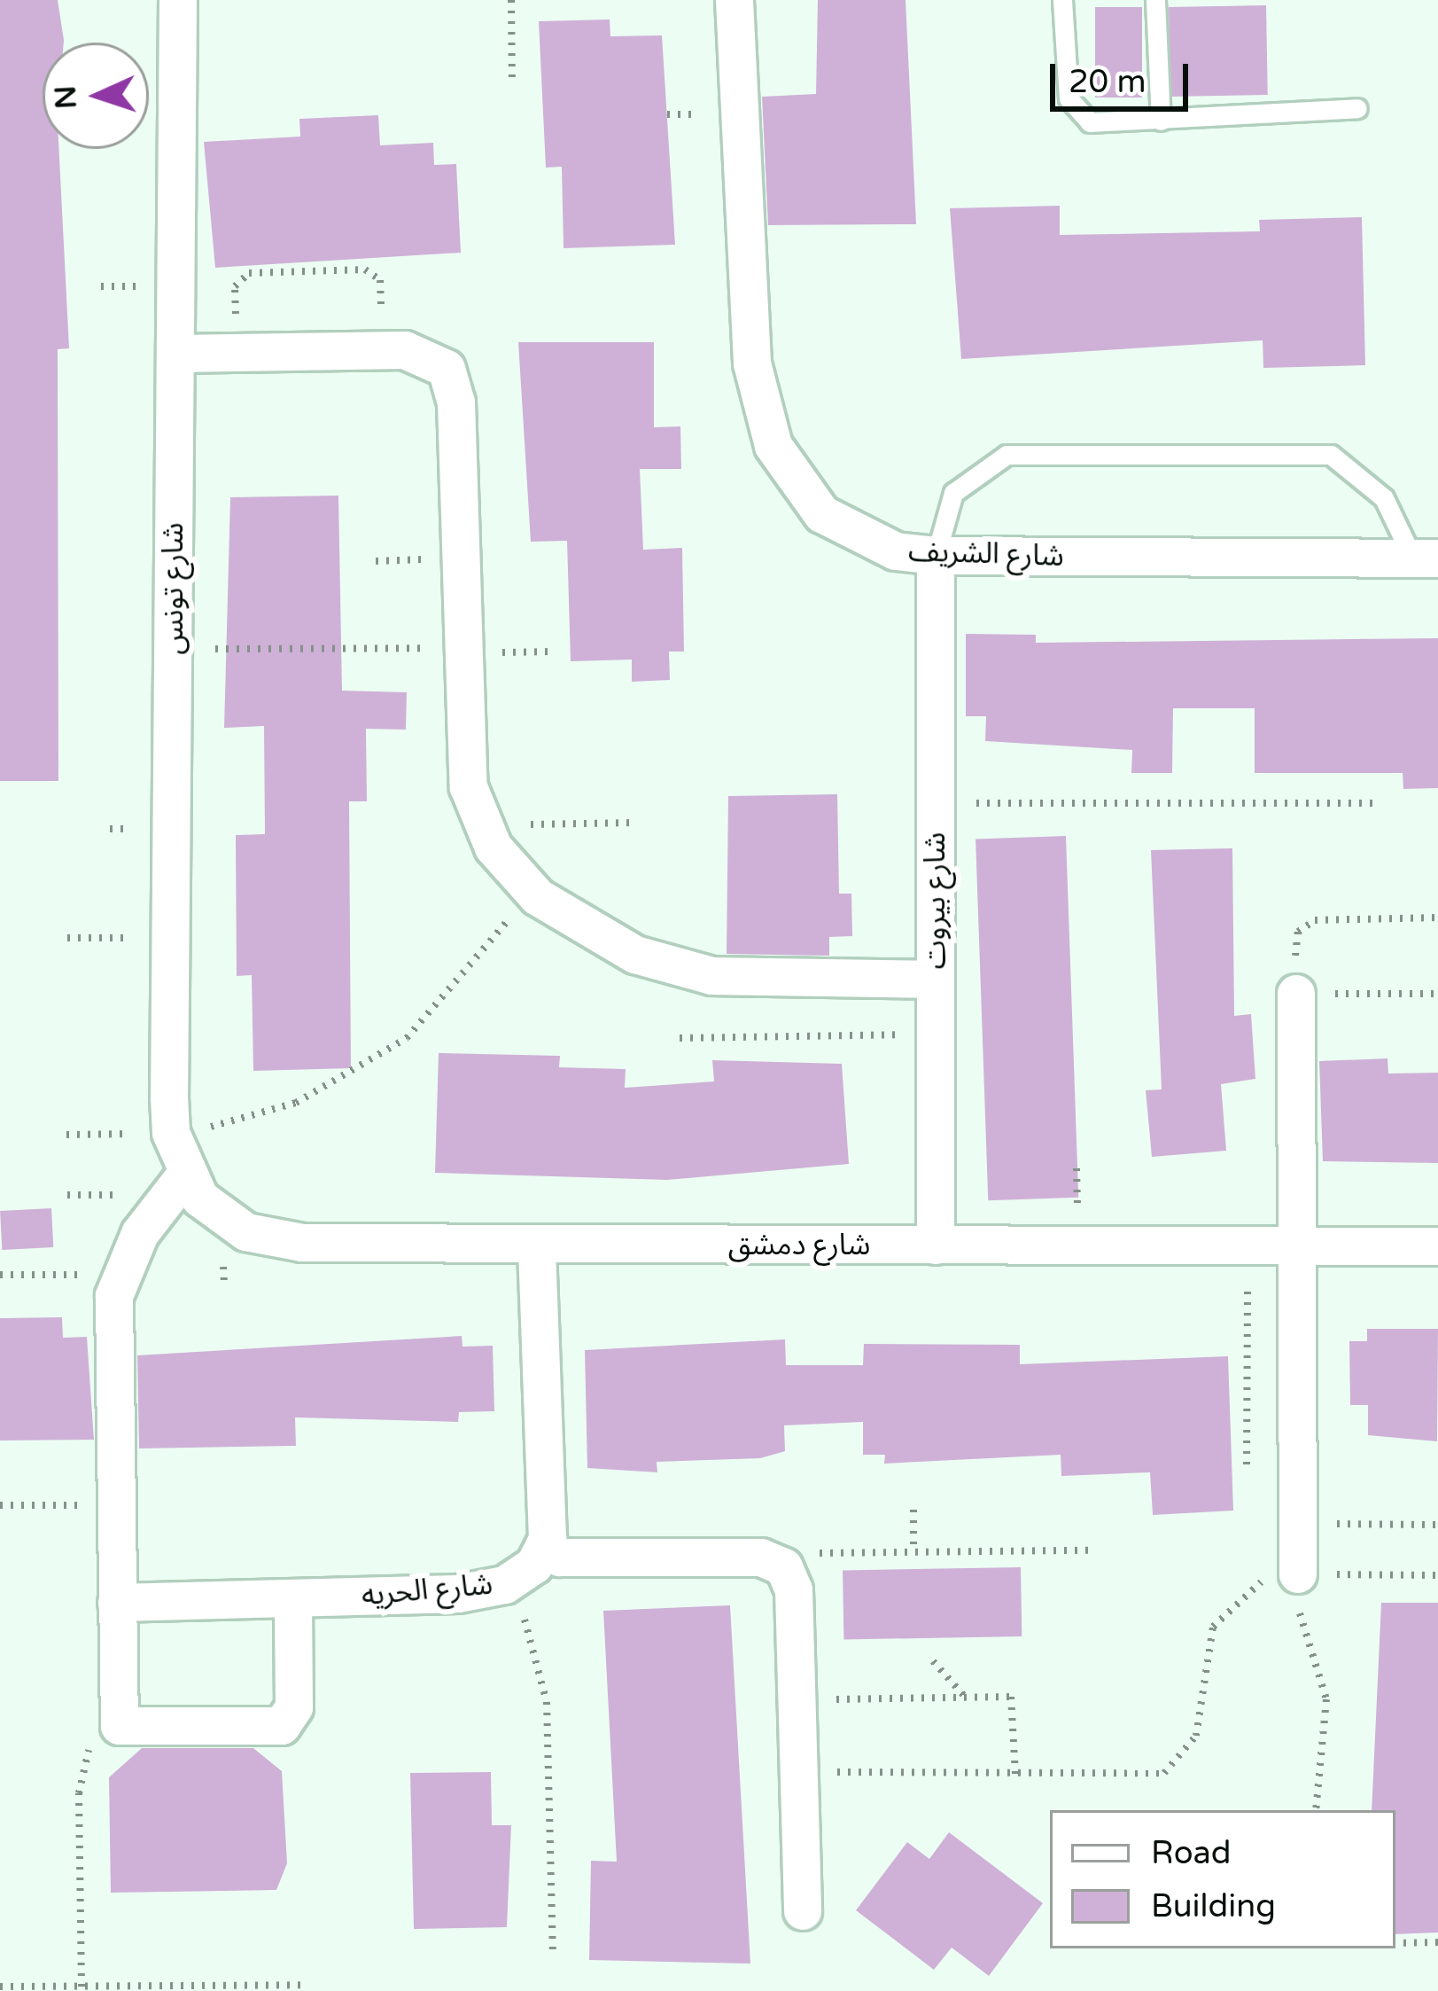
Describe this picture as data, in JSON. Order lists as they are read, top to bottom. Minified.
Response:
{"streets":{"street":["شارع الشريف","شارع تونس","شارع بيروت","شارع دمشق","شارع الحريه"]},"crossings":[["شارع الشريف","شارع بيروت"],["شارع تونس","شارع دمشق"],["شارع بيروت","شارع دمشق"]],"legend":["Road","Building"],"scale_bar":"20 m","north":"left"}
